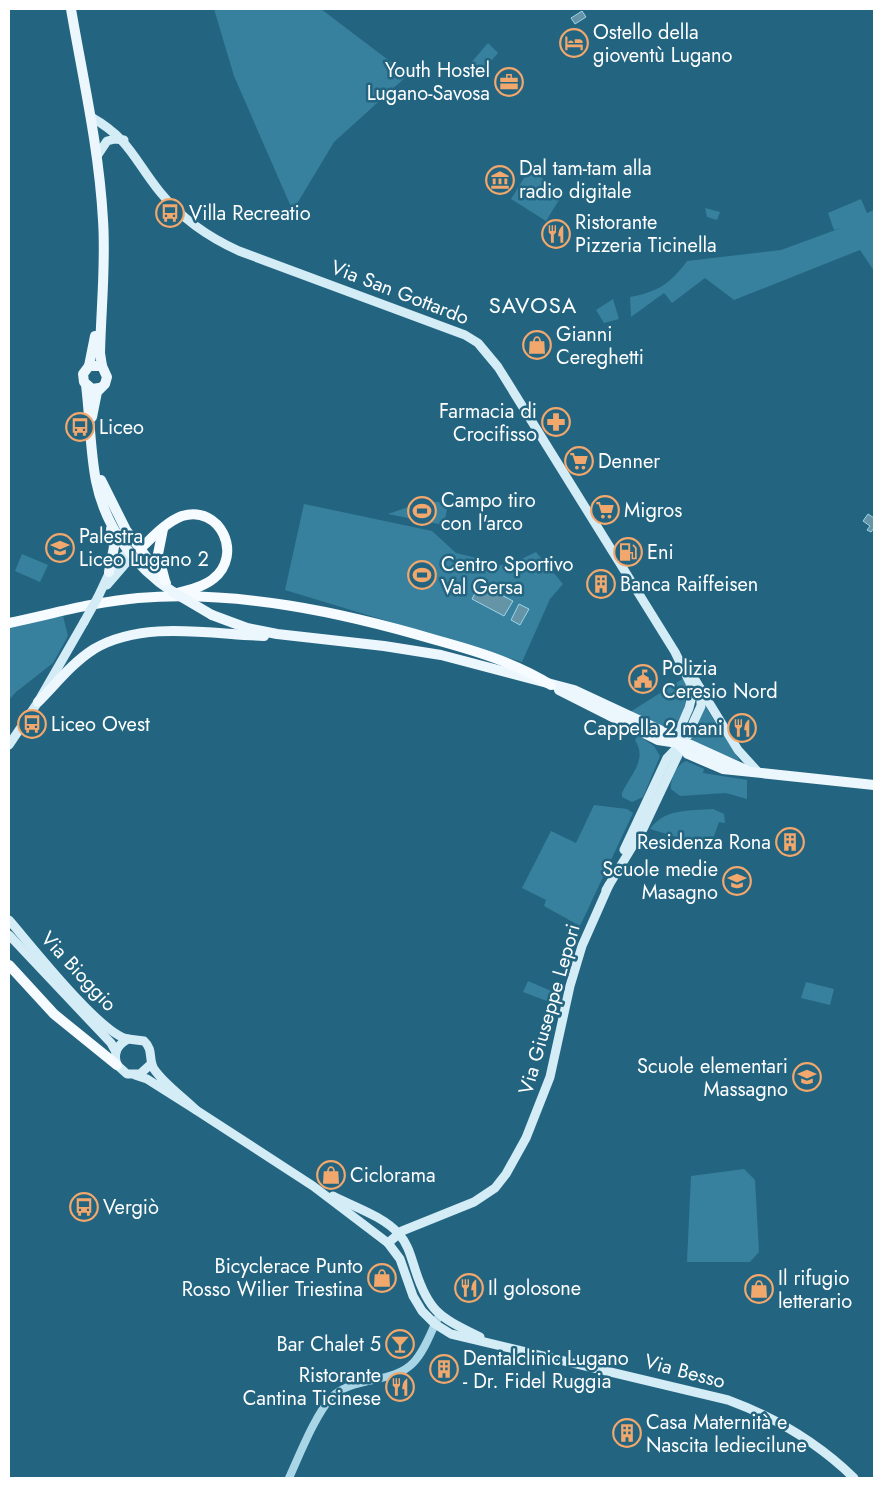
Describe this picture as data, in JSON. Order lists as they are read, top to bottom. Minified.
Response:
{"streets":{"main road":["Via San Gottardo","Via Bioggio","Via Giuseppe Lepori","Via Besso"]},"crossings":[["Via San Gottardo","Via Giuseppe Lepori"],["Via Bioggio","Via Giuseppe Lepori"],["Via Bioggio","Via Besso"],["Via Giuseppe Lepori","Via Besso"]],"districts":["SAVOSA"],"places":{"hotel":["Ostello della gioventù Lugano"],"office":["Youth Hostel Lugano-Savosa"],"museum":["Dal tam-tam alla radio digitale"],"bus stop":["Villa Recreatio","Liceo","Liceo Ovest","Vergiò"],"restaurant":["Ristorante Pizzeria Ticinella","Cappella 2 mani","Il golosone","Ristorante Cantina Ticinese"],"shop":["Gianni Cereghetti","Ciclorama","Bicyclerace Punto Rosso Wilier Triestina","Il rifugio letterario"],"pharmacy":["Farmacia di Crocifisso"],"supermarket":["Denner","Migros"],"sports":["Campo tiro con l'arco","Centro Sportivo Val Gersa"],"school or university":["Palestra Liceo Lugano 2","Scuole medie Masagno","Scuole elementari Massagno"],"fuel station":["Eni"],"building":["Banca Raiffeisen","Residenza Rona","Dentalclinic Lugano - Dr. Fidel Ruggia","Casa Maternità e Nascita lediecilune"],"public building":["Polizia Ceresio Nord"],"bar":["Bar Chalet 5"]}}
